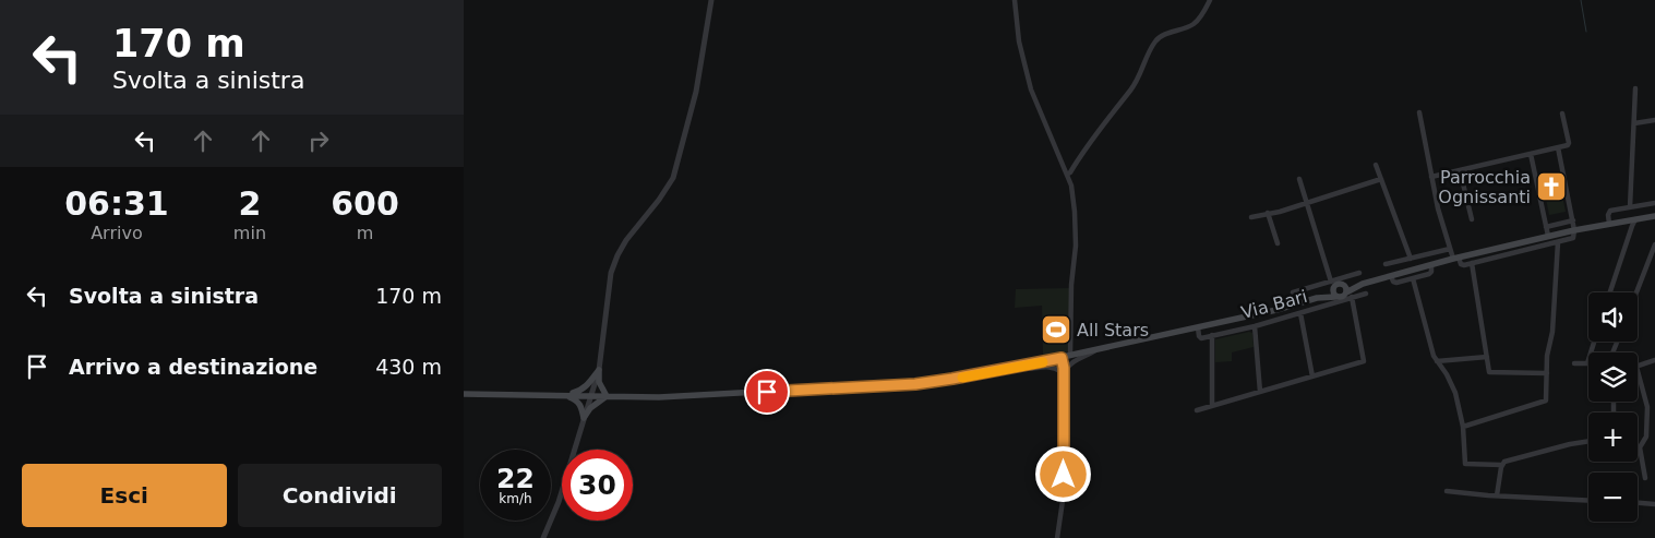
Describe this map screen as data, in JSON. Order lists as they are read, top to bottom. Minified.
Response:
{"streets":{"main road":["Via Bari"]},"places":{"church":["Parrocchia Ognissanti"],"sports":["All Stars"]},"page":{"turn":["170 m","Svolta a sinistra"],"eta":["06:31","Arrivo","2","min","600","m"],"list":[{"name":"Svolta a sinistra","value":"170 m"},{"name":"Arrivo a destinazione","value":"430 m"}],"map_buttons":["+","−"],"speed":"22 km/h","limit":"30","buttons":["Esci","Condividi"]}}
